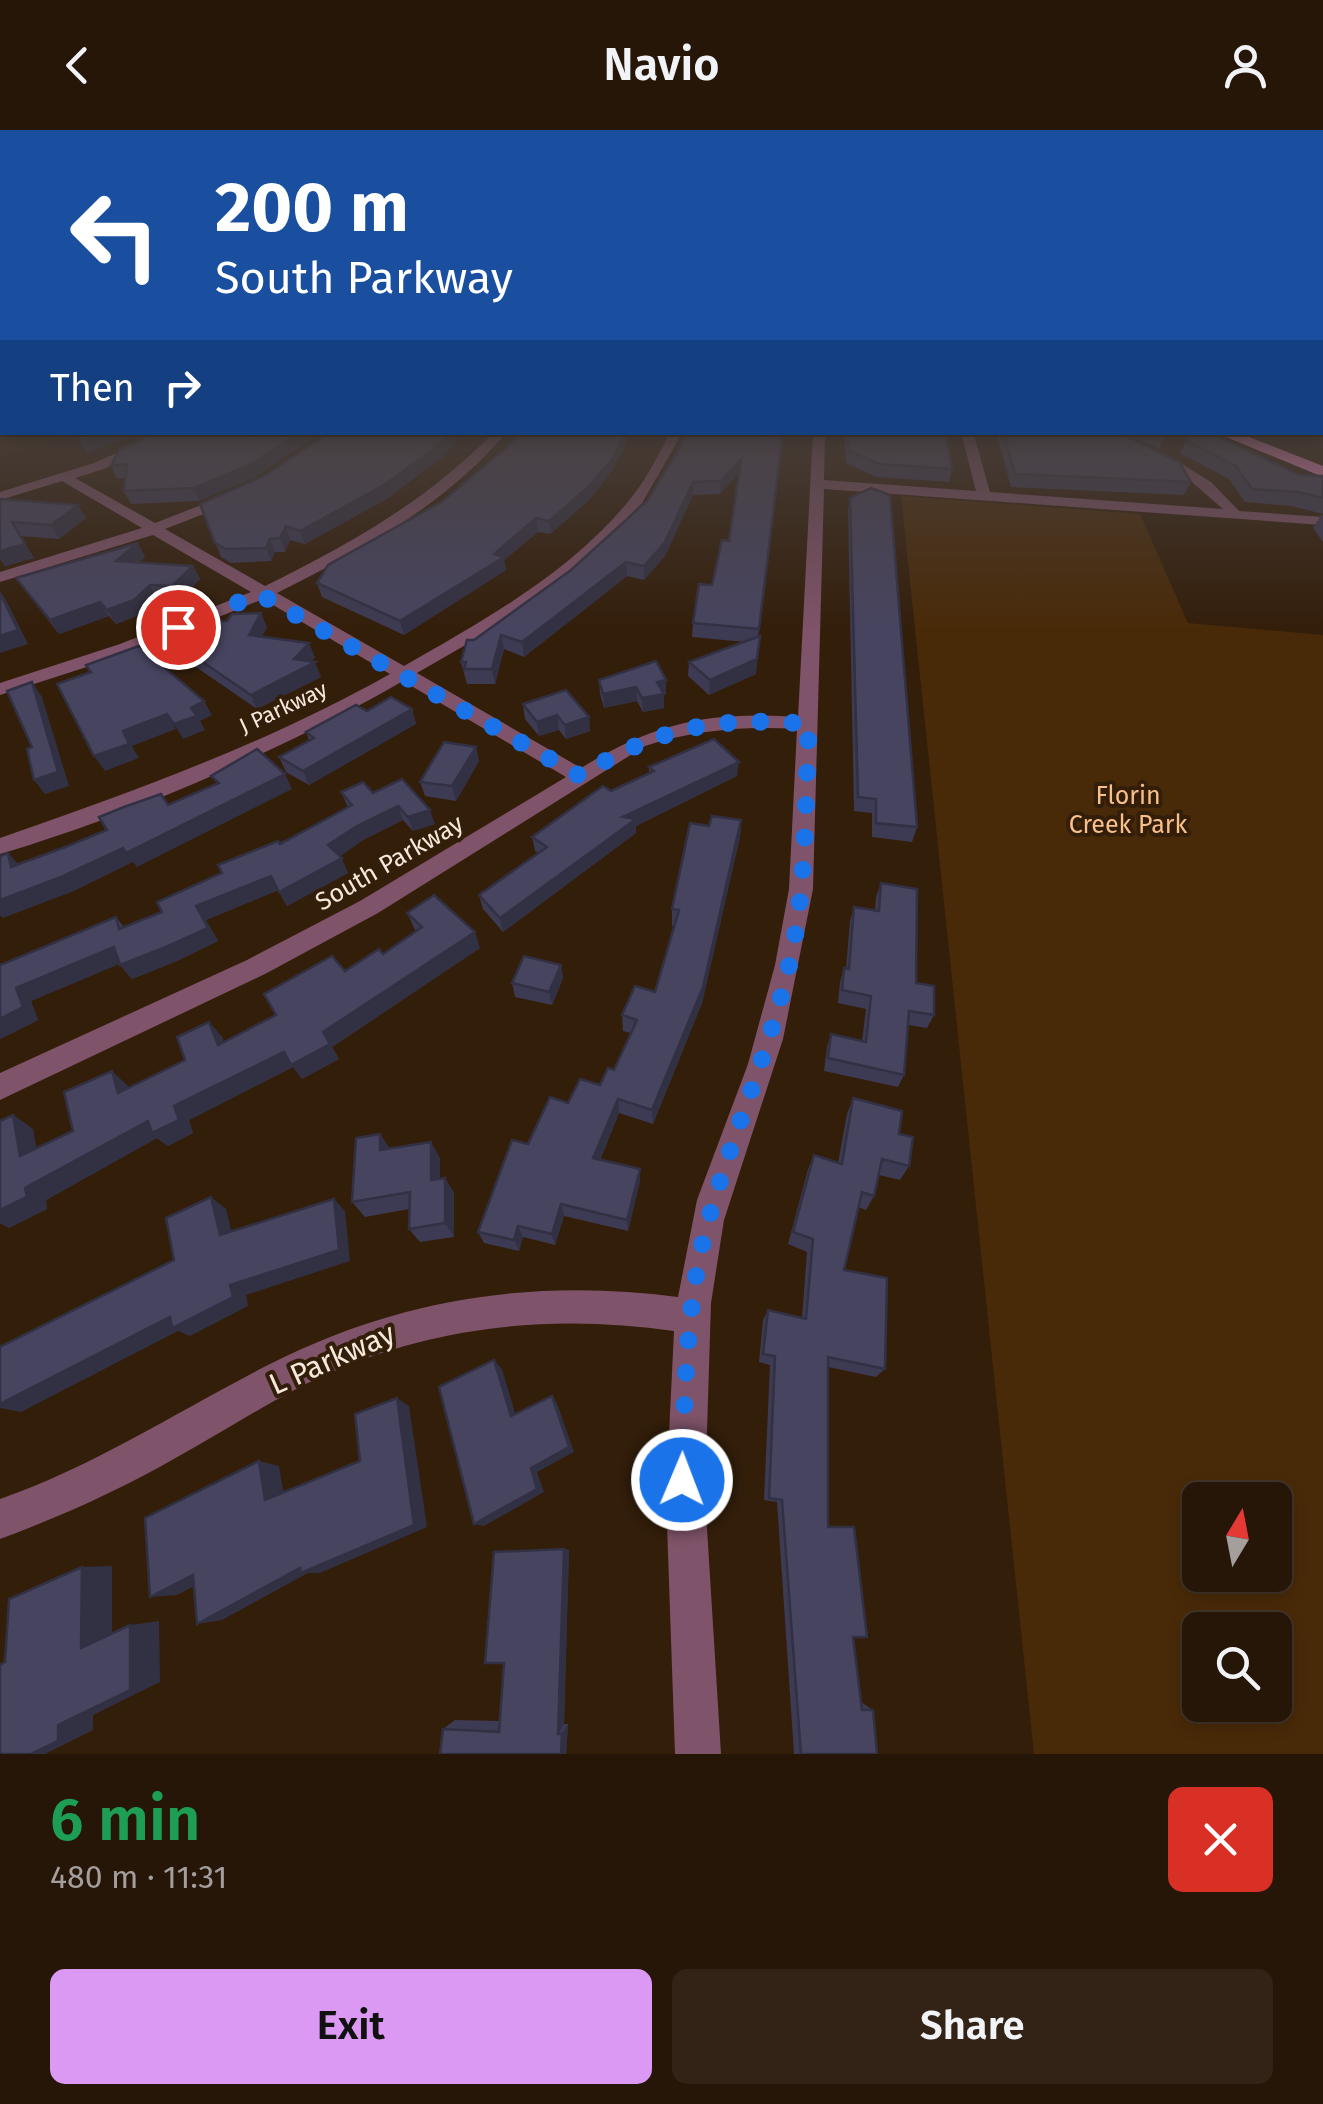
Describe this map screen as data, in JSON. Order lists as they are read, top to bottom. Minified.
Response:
{"streets":{"street":["J Parkway","South Parkway","L Parkway"]},"parks":["Florin Creek Park"],"north":"top","page":{"header":"Navio","turn":["200 m","South Parkway"],"then":"Then","heading":["6 min","480 m · 11:31"],"buttons":["Exit","Share"]}}
